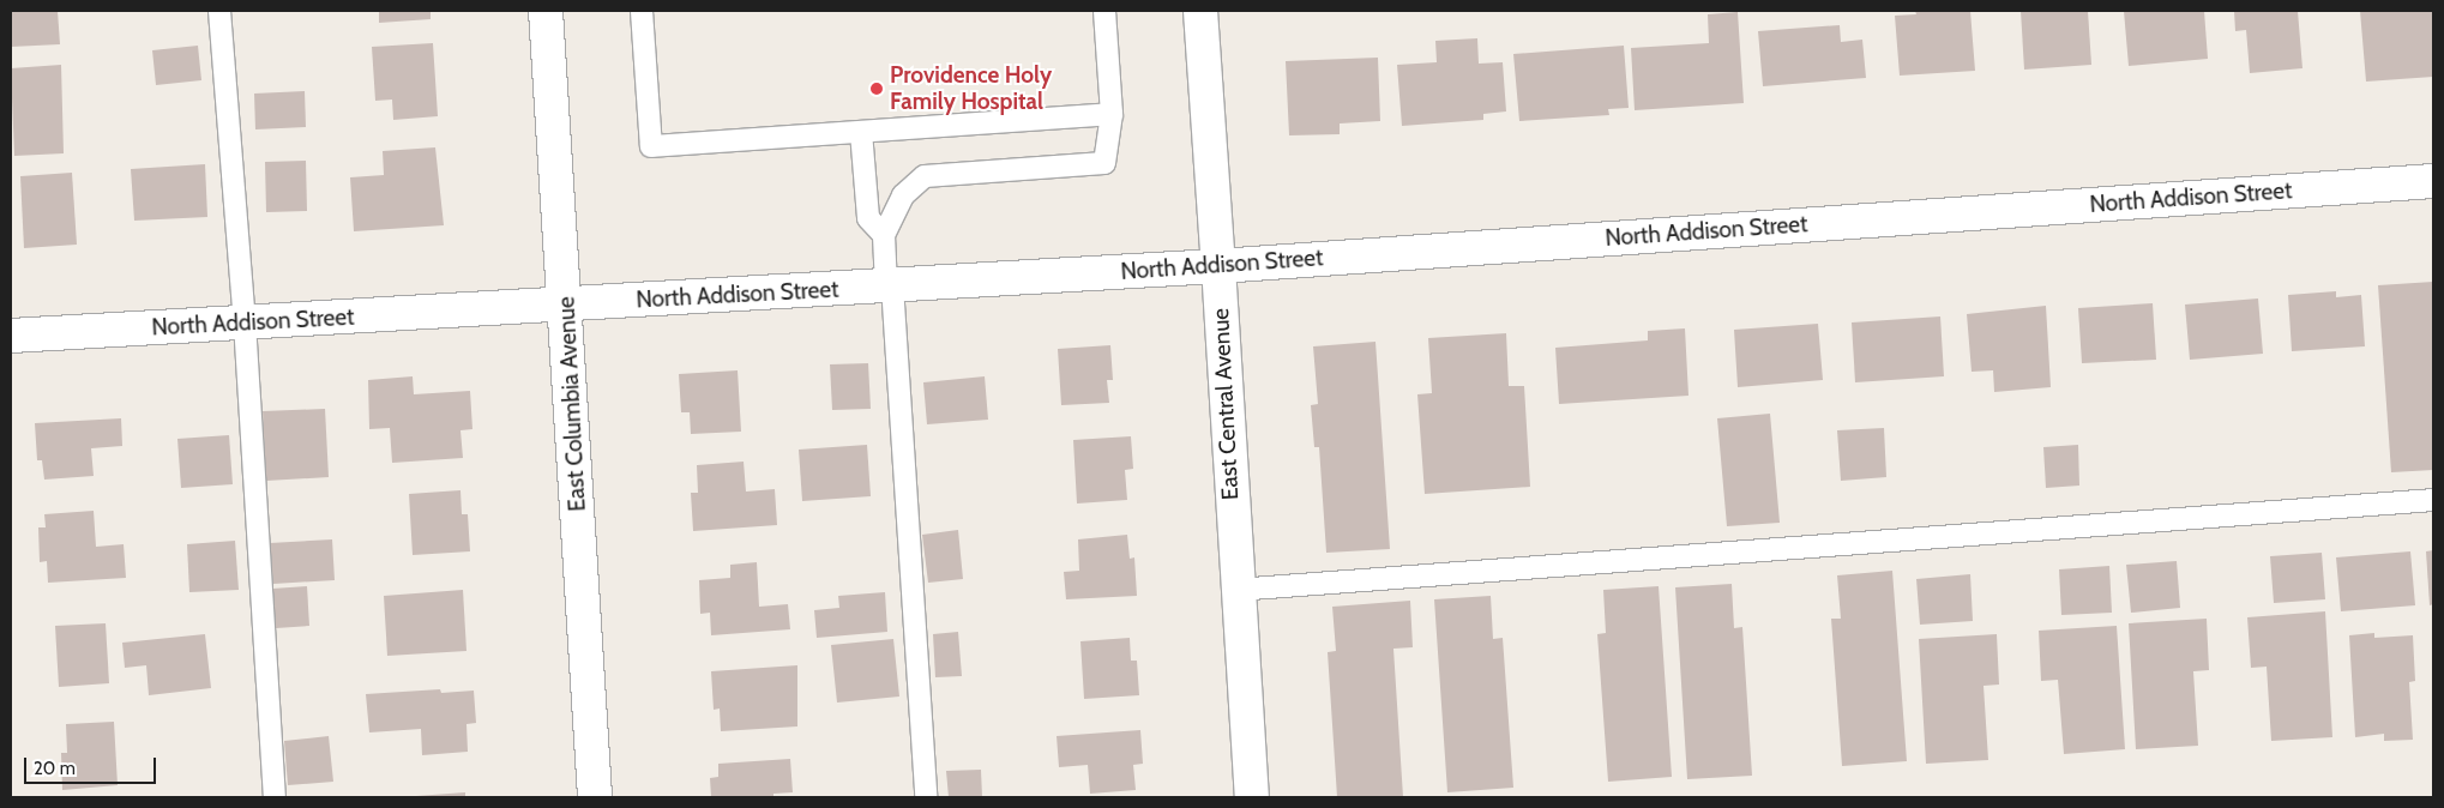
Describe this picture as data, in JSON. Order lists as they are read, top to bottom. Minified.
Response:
{"streets":{"street":["North Addison Street","East Columbia Avenue","East Central Avenue"]},"crossings":[["North Addison Street","East Columbia Avenue"],["North Addison Street","East Central Avenue"]],"places":["Providence Holy Family Hospital"],"scale_bar":"20 m"}
